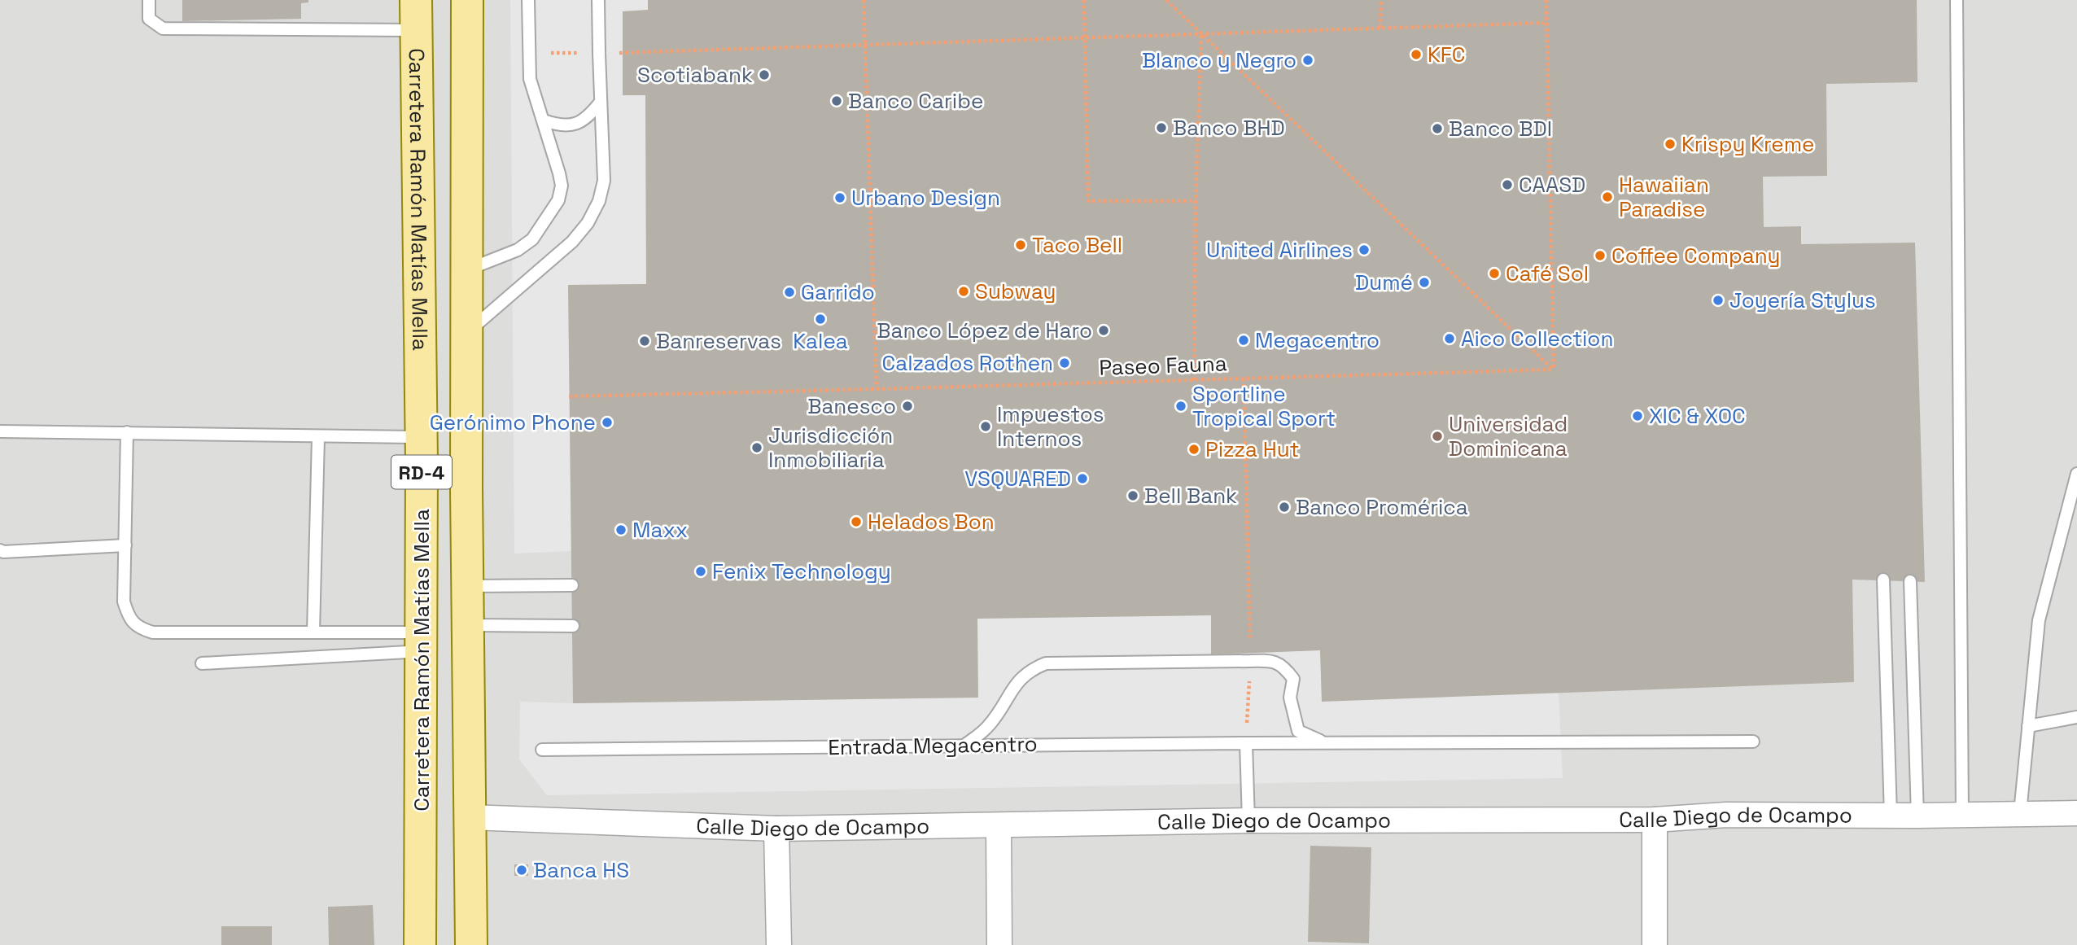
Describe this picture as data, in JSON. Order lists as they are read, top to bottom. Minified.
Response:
{"streets":{"main road":["Carretera Ramón Matías Mella","RD-4"],"street":["Calle Diego de Ocampo"],"lane":["Entrada Megacentro"],"path":["Paseo Fauna"]},"crossings":[["RD-4","Calle Diego de Ocampo"]],"places":["KFC","Blanco y Negro","Scotiabank","Banco Caribe","Banco BHD","Banco BDI","Krispy Kreme","CAASD","Hawaiian Paradise","Urbano Design","Taco Bell","United Airlines","Coffee Company","Café Sol","Dumé","Subway","Garrido","Joyería Stylus","Kalea","Banco López de Haro","Aico Collection","Megacentro","Banreservas","Calzados Rothen","Banesco","Sportline Tropical Sport","XIC & XOC","Gerónimo Phone","Impuestos Internos","Universidad Dominicana","Jurisdicción Inmobiliaria","Pizza Hut","VSQUARED","Bell Bank","Banco Promérica","Helados Bon","Maxx","Fenix Technology","Banca HS"]}
